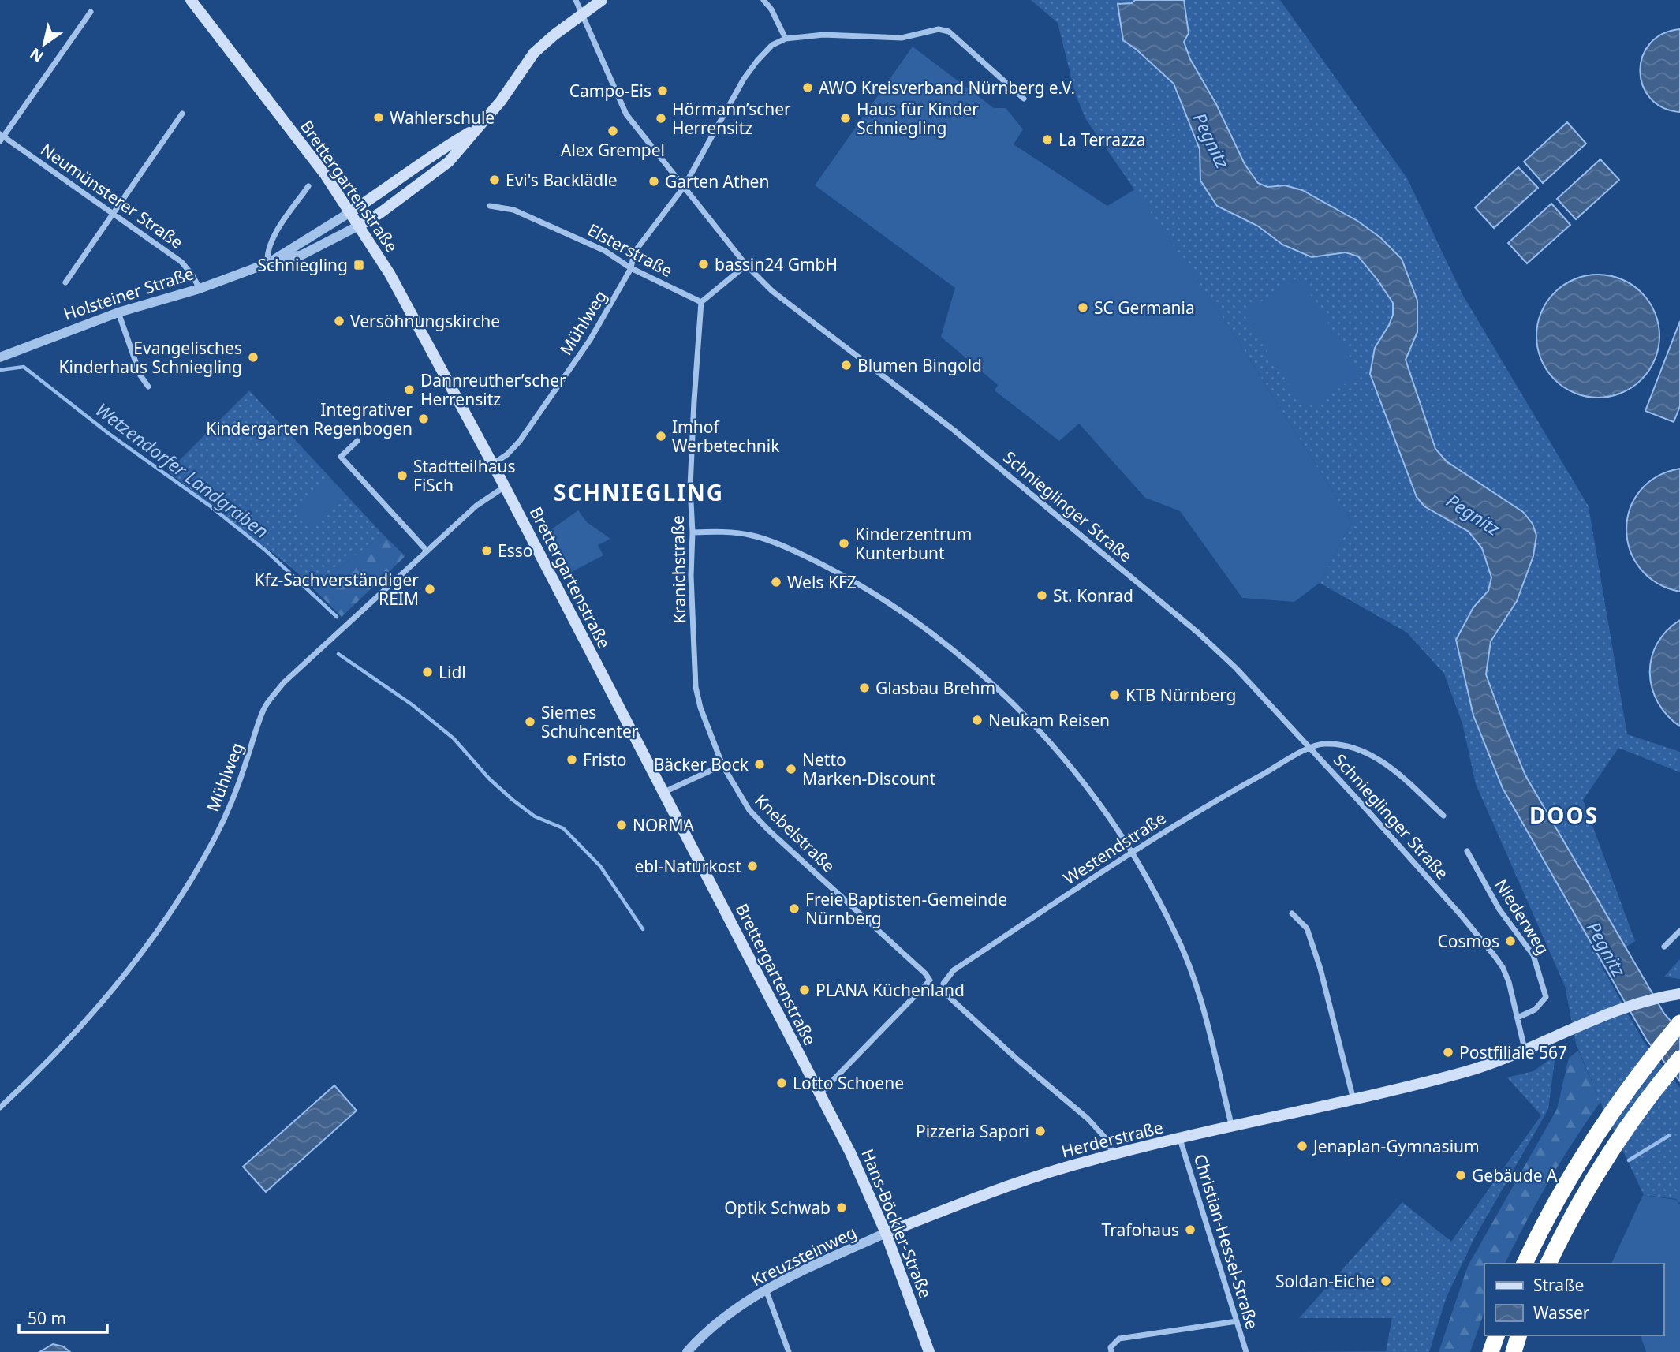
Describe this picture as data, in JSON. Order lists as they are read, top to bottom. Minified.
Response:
{"streets":{"main road":["Brettergartenstraße","Holsteiner Straße","Herderstraße","Hans-Böckler-Straße"],"street":["Neumünsterer Straße","Elsterstraße","Mühlweg","Schnieglinger Straße","Kranichstraße","Knebelstraße","Westendstraße","Niederweg","Christian-Hessel-Straße","Kreuzsteinweg"]},"crossings":[["Brettergartenstraße","Holsteiner Straße"],["Brettergartenstraße","Mühlweg"],["Brettergartenstraße","Knebelstraße"],["Brettergartenstraße","Hans-Böckler-Straße"],["Neumünsterer Straße","Holsteiner Straße"],["Elsterstraße","Mühlweg"],["Elsterstraße","Kranichstraße"],["Holsteiner Straße","Schnieglinger Straße"],["Mühlweg","Schnieglinger Straße"],["Schnieglinger Straße","Westendstraße"],["Schnieglinger Straße","Niederweg"],["Schnieglinger Straße","Herderstraße"],["Kranichstraße","Knebelstraße"],["Westendstraße","Herderstraße"],["Herderstraße","Hans-Böckler-Straße"],["Herderstraße","Christian-Hessel-Straße"],["Herderstraße","Kreuzsteinweg"],["Hans-Böckler-Straße","Kreuzsteinweg"]],"districts":["SCHNIEGLING","DOOS"],"water":["Pegnitz","Wetzendorfer Landgraben"],"places":{"other":["AWO Kreisverband Nürnberg e.V.","Campo-Eis","Wahlerschule","Hörmann’scher Herrensitz","Haus für Kinder Schniegling","Alex Grempel","La Terrazza","Evi's Backlädle","Garten Athen","bassin24 GmbH","SC Germania","Versöhnungskirche","Evangelisches Kinderhaus Schniegling","Blumen Bingold","Dannreuther’scher Herrensitz","Integrativer Kindergarten Regenbogen","Imhof Werbetechnik","Stadtteilhaus FiSch","Kinderzentrum Kunterbunt","Esso","Wels KFZ","Kfz-Sachverständiger REIM","St. Konrad","Lidl","Glasbau Brehm","KTB Nürnberg","Neukam Reisen","Siemes Schuhcenter","Fristo","Bäcker Bock","Netto Marken-Discount","NORMA","ebl-Naturkost","Freie Baptisten-Gemeinde Nürnberg","Cosmos","PLANA Küchenland","Postfiliale 567","Lotto Schoene","Pizzeria Sapori","Jenaplan-Gymnasium","Gebäude A","Optik Schwab","Trafohaus","Soldan-Eiche"],"transit":["Schniegling"]},"legend":["Straße","Wasser"],"scale_bar":"50 m","north":"bottom left"}
